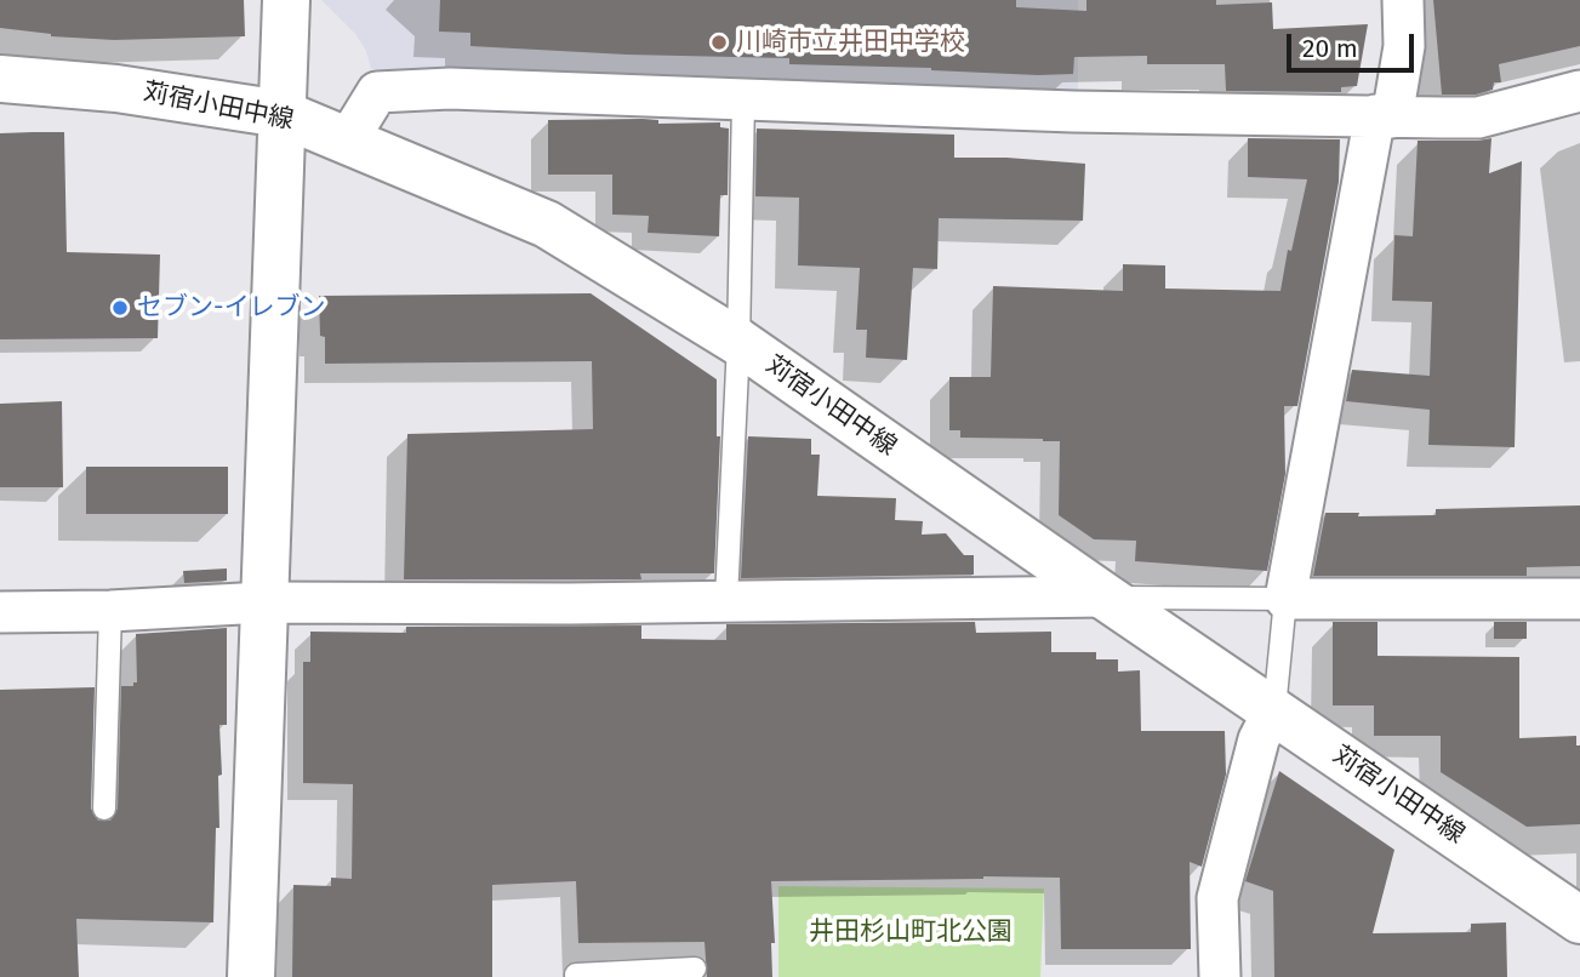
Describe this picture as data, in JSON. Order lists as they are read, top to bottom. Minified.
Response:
{"streets":{"street":["苅宿小田中線"]},"parks":["井田杉山町北公園"],"places":["川崎市立井田中学校","セブン-イレブン"],"scale_bar":"20 m"}
